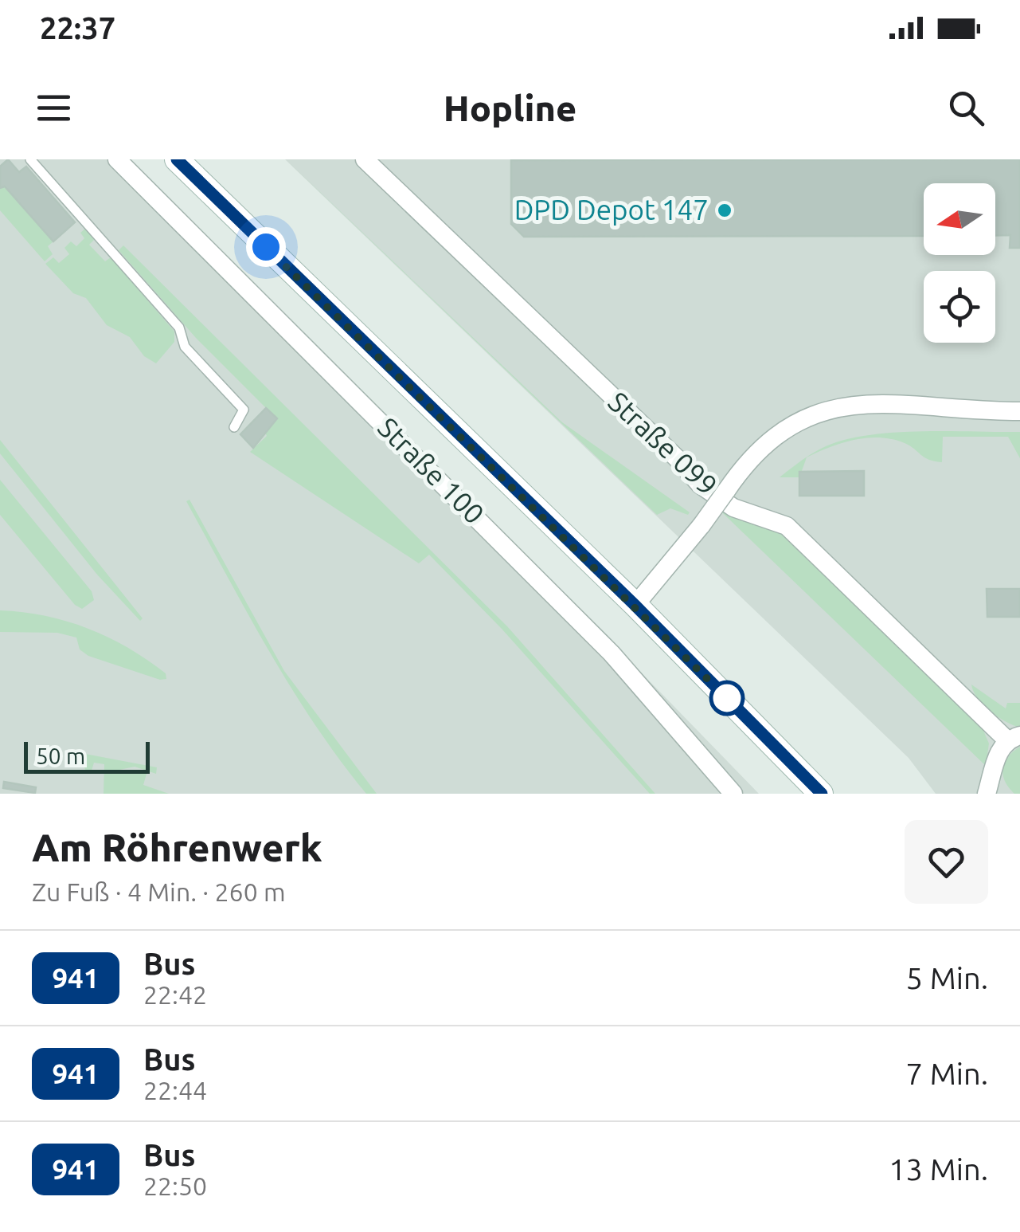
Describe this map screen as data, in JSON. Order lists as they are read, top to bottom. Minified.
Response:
{"streets":{"street":["Straße 099","Straße 100"]},"places":["DPD Depot 147"],"lines":["bus line 941"],"scale_bar":"50 m","north":"left","page":{"status":"22:37","header":"Hopline","scale":"50 m","heading":["Am Röhrenwerk","Zu Fuß · 4 Min. · 260 m"],"list":[{"mark":"941","name":"Bus","note":"22:42","value":"5 Min."},{"mark":"941","name":"Bus","note":"22:44","value":"7 Min."},{"mark":"941","name":"Bus","note":"22:50","value":"13 Min."}]}}
